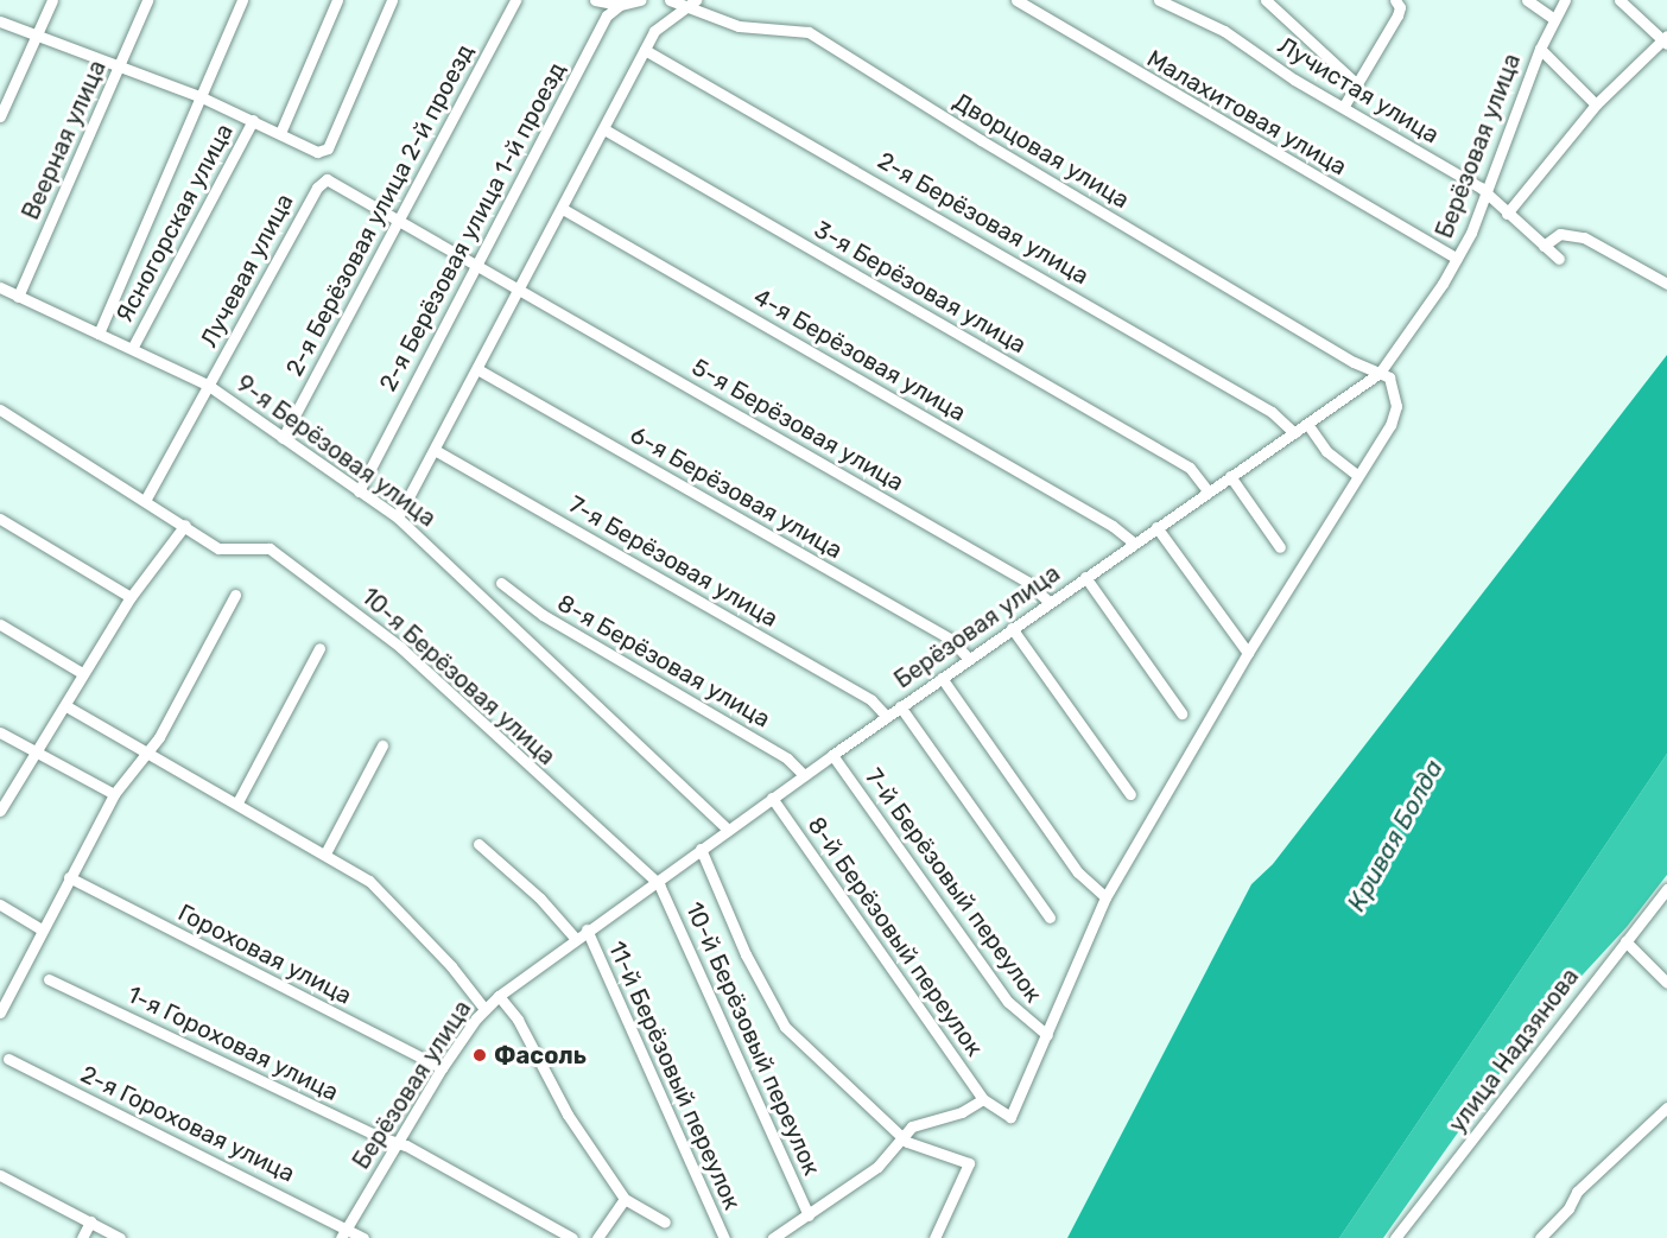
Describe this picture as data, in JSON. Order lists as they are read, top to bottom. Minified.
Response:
{"streets":{"street":["Лучистая улица","Малахитовая улица","Веерная улица","Берёзовая улица","Дворцовая улица","2-я Берёзовая улица 2-й проезд","2-я Берёзовая улица","Ясногорская улица","2-я Берёзовая улица 1-й проезд","Лучевая улица","3-я Берёзовая улица","4-я Берёзовая улица","5-я Берёзовая улица","9-я Берёзовая улица","6-я Берёзовая улица","7-я Берёзовая улица","8-я Берёзовая улица","10-я Берёзовая улица","7-й Берёзовый переулок","8-й Берёзовый переулок","Гороховая улица","10-й Берёзовый переулок","1-я Гороховая улица","улица Надзянова","11-й Берёзовый переулок","2-я Гороховая улица"]},"crossings":[["Лучистая улица","Берёзовая улица"],["Малахитовая улица","Берёзовая улица"],["Веерная улица","9-я Берёзовая улица"],["Берёзовая улица","Дворцовая улица"],["Берёзовая улица","2-я Берёзовая улица"],["Берёзовая улица","3-я Берёзовая улица"],["Берёзовая улица","4-я Берёзовая улица"],["Берёзовая улица","5-я Берёзовая улица"],["Берёзовая улица","9-я Берёзовая улица"],["Берёзовая улица","6-я Берёзовая улица"],["Берёзовая улица","7-я Берёзовая улица"],["Берёзовая улица","8-я Берёзовая улица"],["Берёзовая улица","10-я Берёзовая улица"],["Берёзовая улица","7-й Берёзовый переулок"],["Берёзовая улица","8-й Берёзовый переулок"],["Берёзовая улица","Гороховая улица"],["Берёзовая улица","10-й Берёзовый переулок"],["Берёзовая улица","1-я Гороховая улица"],["Берёзовая улица","11-й Берёзовый переулок"],["Берёзовая улица","2-я Гороховая улица"],["2-я Берёзовая улица 2-й проезд","5-я Берёзовая улица"],["2-я Берёзовая улица 2-й проезд","9-я Берёзовая улица"],["Ясногорская улица","9-я Берёзовая улица"],["2-я Берёзовая улица 1-й проезд","5-я Берёзовая улица"],["2-я Берёзовая улица 1-й проезд","9-я Берёзовая улица"],["Лучевая улица","5-я Берёзовая улица"],["Лучевая улица","9-я Берёзовая улица"],["Лучевая улица","10-я Берёзовая улица"],["10-я Берёзовая улица","10-й Берёзовый переулок"]],"water":["Кривая Болда"],"places":["Фасоль"]}
